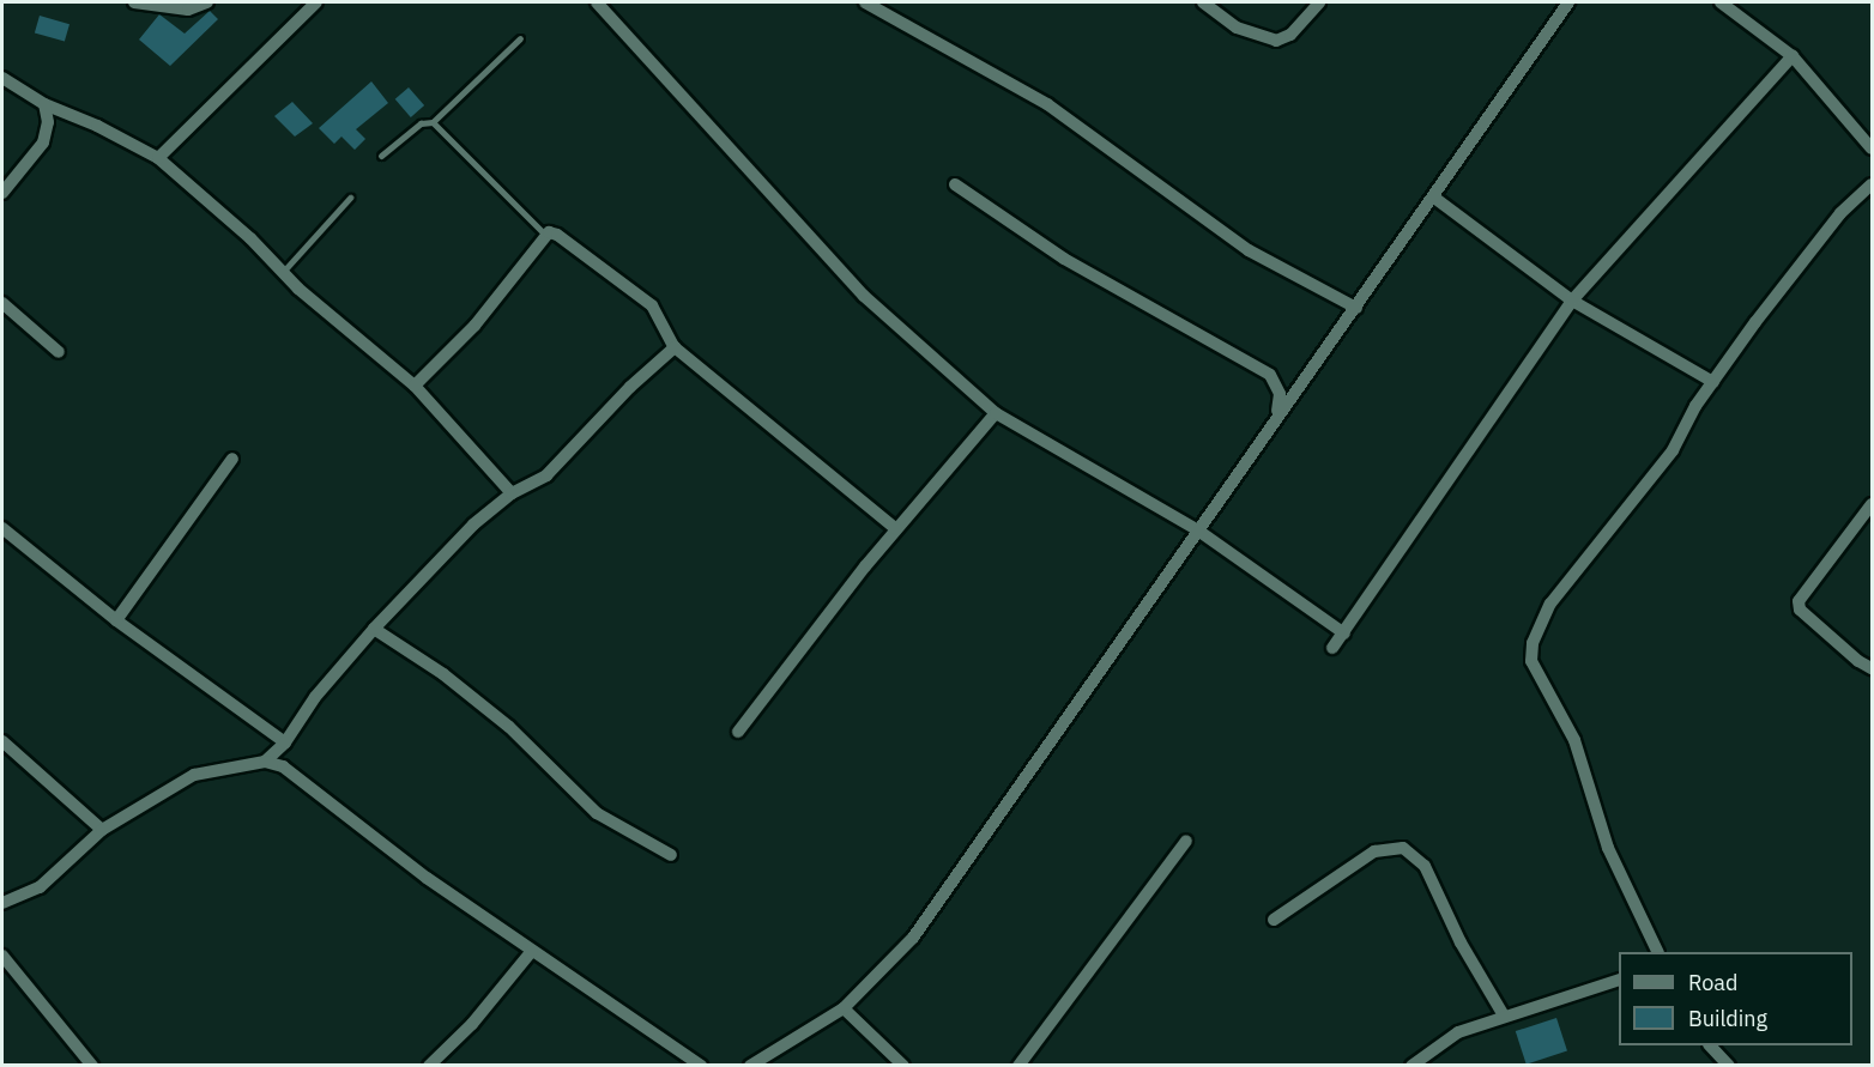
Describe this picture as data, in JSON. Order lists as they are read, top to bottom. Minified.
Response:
{"legend":["Road","Building"]}
